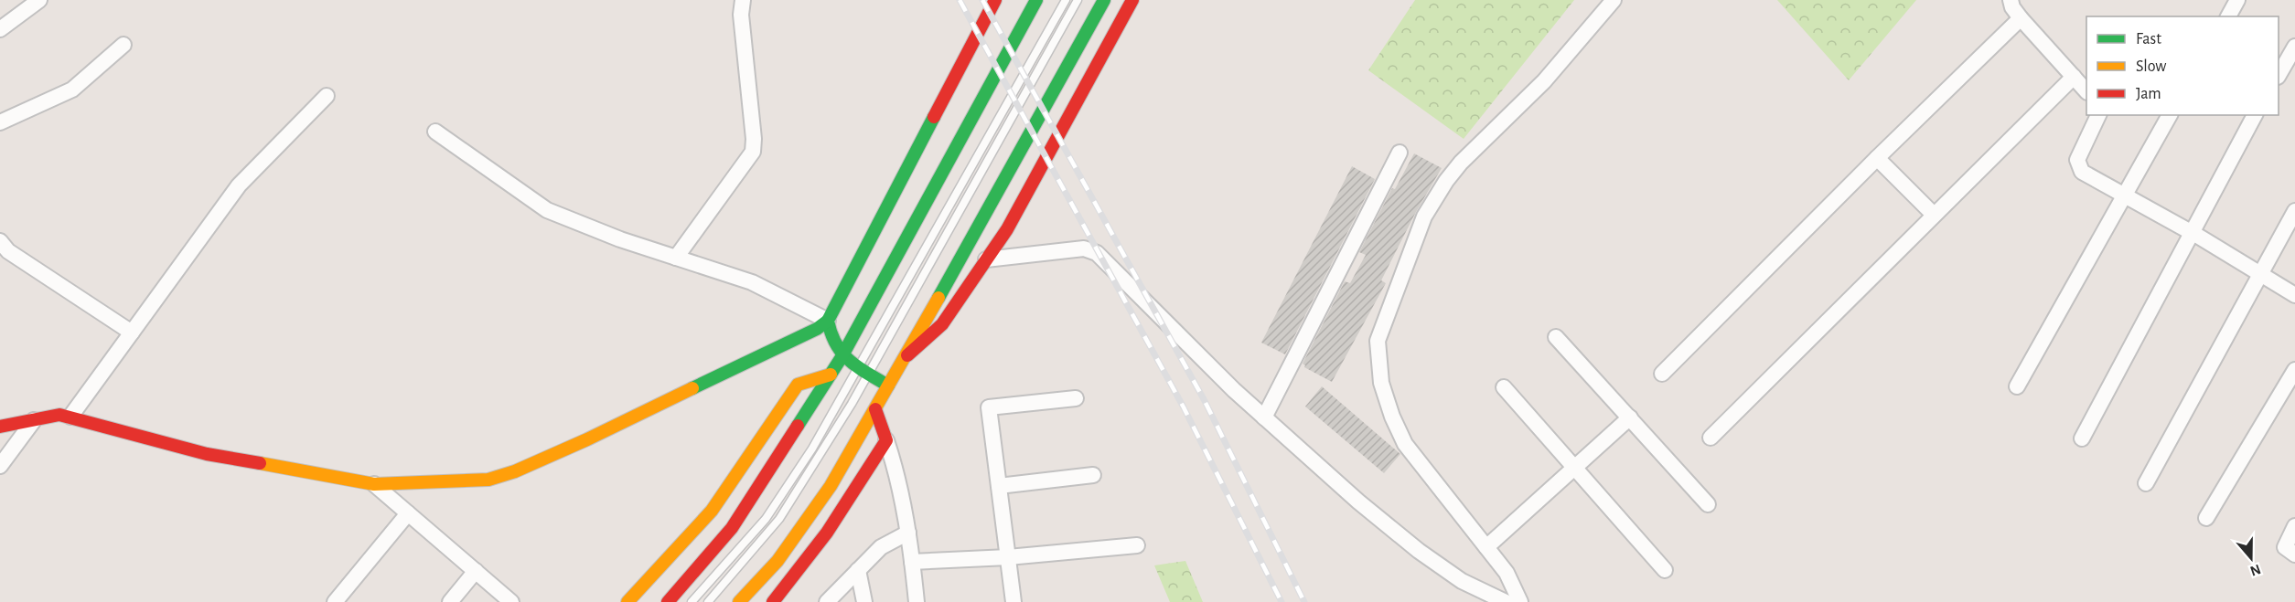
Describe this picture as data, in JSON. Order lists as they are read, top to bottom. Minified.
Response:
{"legend":["Fast","Slow","Jam"],"north":"bottom"}
